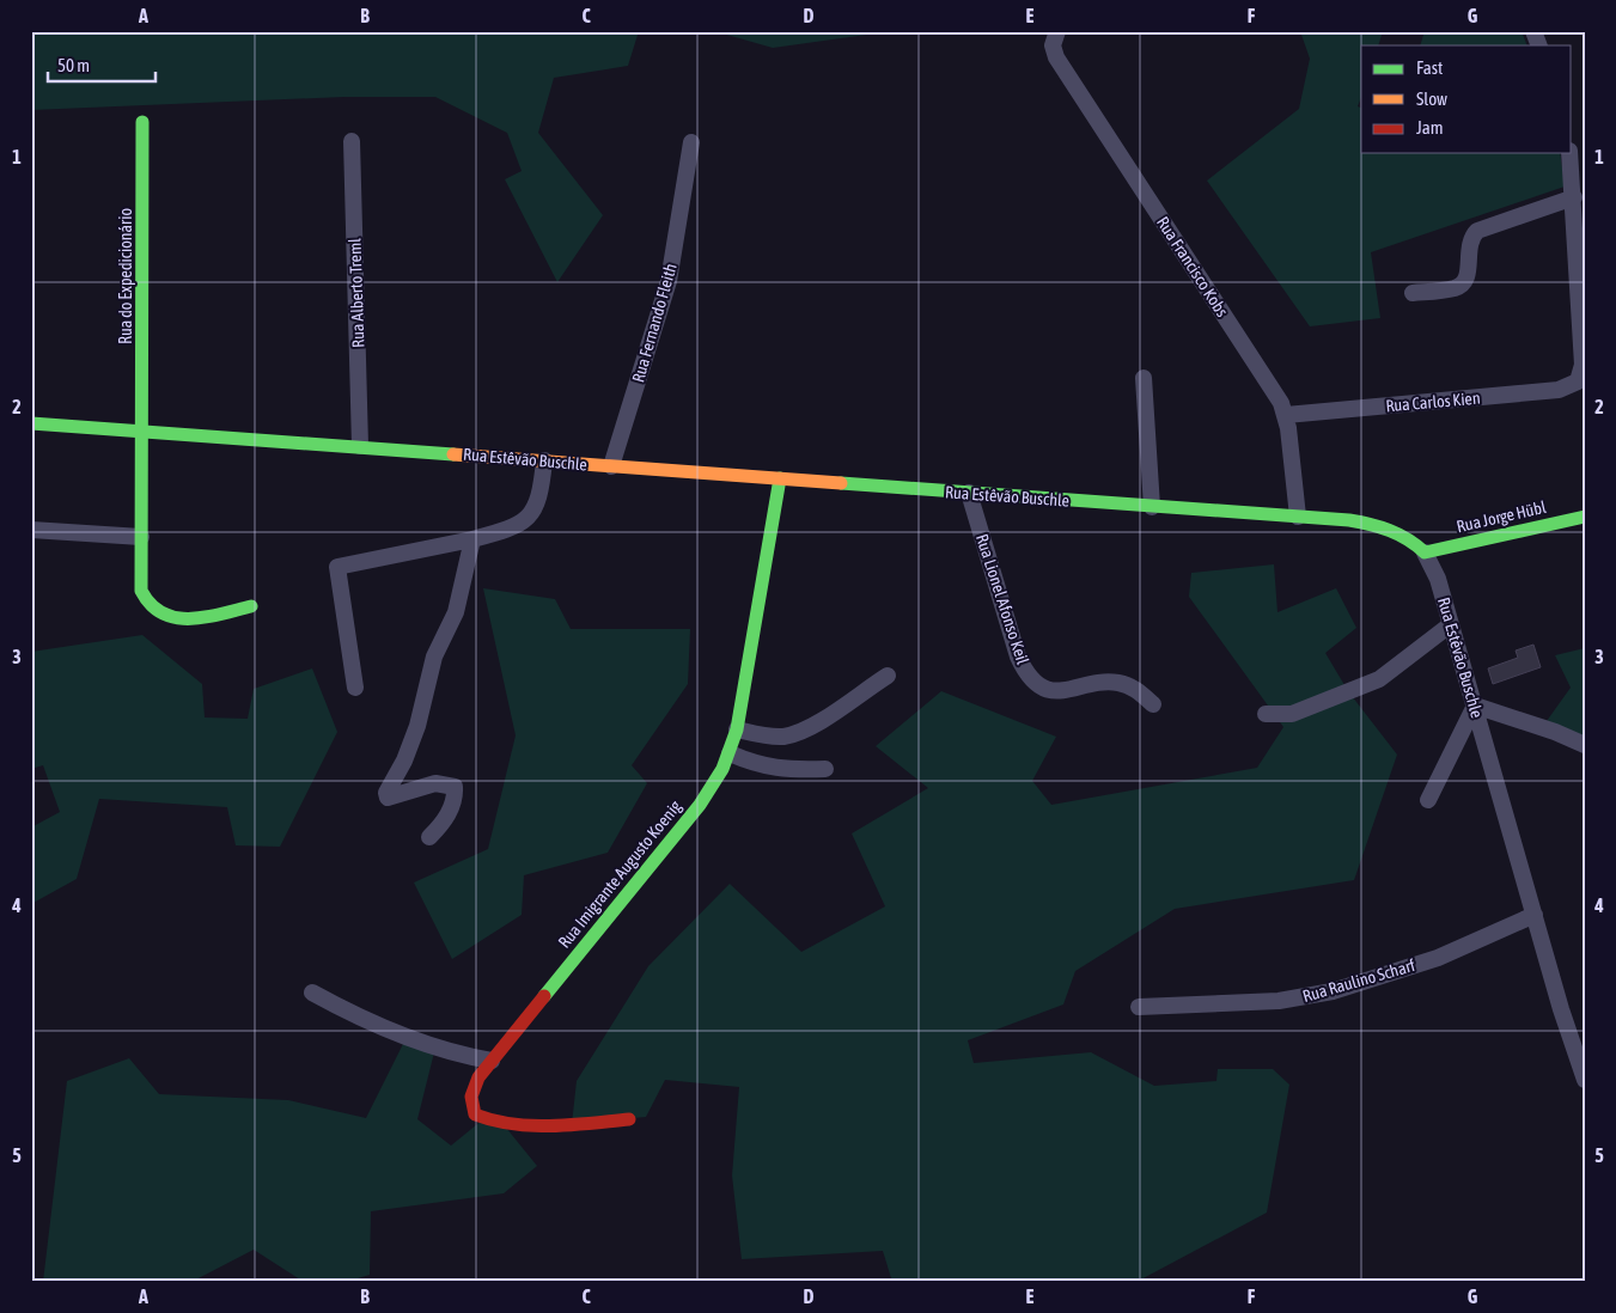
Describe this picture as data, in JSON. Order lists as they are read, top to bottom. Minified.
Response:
{"streets":{"street":["Rua Francisco Kobs","Rua do Expedicionário","Rua Alberto Treml","Rua Fernando Fleith","Rua Carlos Kien","Rua Estêvão Buschle","Rua Jorge Hübl","Rua Lionel Afonso Keil","Rua Imigrante Augusto Koenig","Rua Raulino Scharf"]},"crossings":[["Rua Francisco Kobs","Rua Carlos Kien"],["Rua Francisco Kobs","Rua Estêvão Buschle"],["Rua do Expedicionário","Rua Estêvão Buschle"],["Rua Alberto Treml","Rua Estêvão Buschle"],["Rua Fernando Fleith","Rua Estêvão Buschle"],["Rua Estêvão Buschle","Rua Jorge Hübl"],["Rua Estêvão Buschle","Rua Lionel Afonso Keil"],["Rua Estêvão Buschle","Rua Imigrante Augusto Koenig"],["Rua Estêvão Buschle","Rua Raulino Scharf"]],"legend":["Fast","Slow","Jam"],"scale_bar":"50 m","grid":{"columns":["A","B","C","D","E","F","G"],"rows":["1","2","3","4","5"]}}
